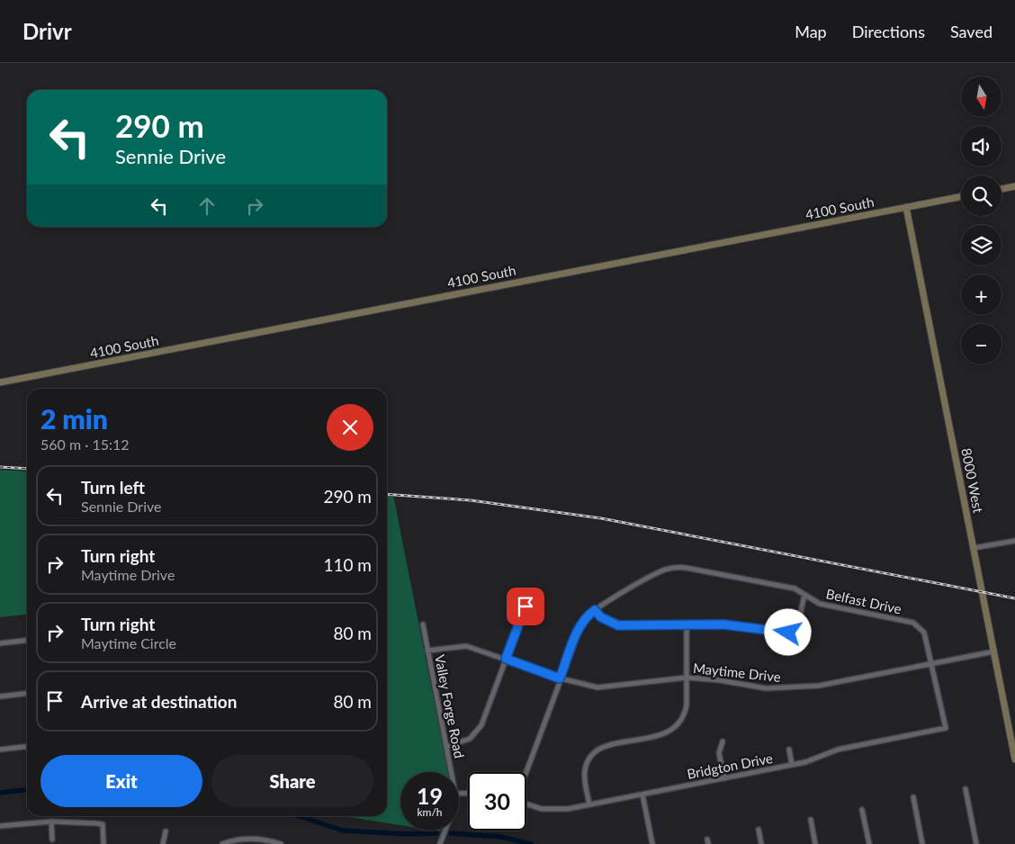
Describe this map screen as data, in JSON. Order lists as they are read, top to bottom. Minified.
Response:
{"streets":{"main road":["4100 South","8000 West"],"street":["Belfast Drive","Maytime Drive","Valley Forge Road","Bridgton Drive"]},"crossings":[["4100 South","8000 West"],["8000 West","Maytime Drive"],["Belfast Drive","Maytime Drive"],["Belfast Drive","Bridgton Drive"],["Maytime Drive","Valley Forge Road"]],"north":"bottom","page":{"header":"Drivr","nav":["Map","Directions","Saved"],"map_buttons":["+","−"],"turn":["290 m","Sennie Drive"],"heading":["2 min","560 m · 15:12"],"list":[{"name":"Turn left","note":"Sennie Drive","value":"290 m"},{"name":"Turn right","note":"Maytime Drive","value":"110 m"},{"name":"Turn right","note":"Maytime Circle","value":"80 m"},{"name":"Arrive at destination","value":"80 m"}],"buttons":["Exit","Share"],"speed":"19 km/h","limit":"30"}}
